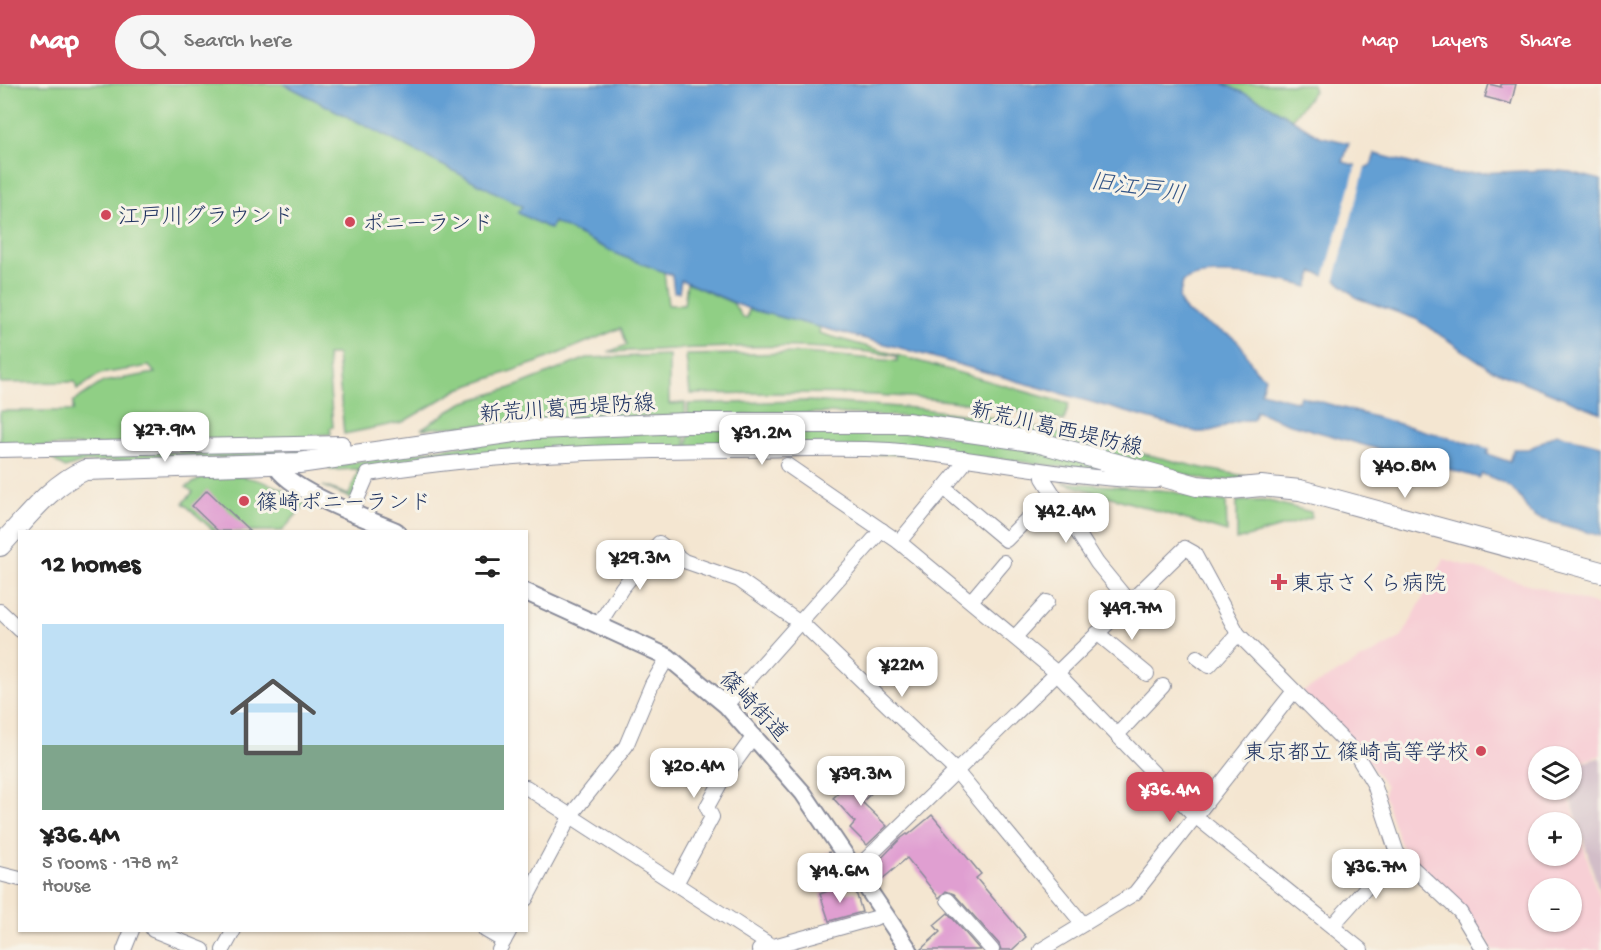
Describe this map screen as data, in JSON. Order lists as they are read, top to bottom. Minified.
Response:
{"streets":{"main road":["新荒川葛西堤防線"],"street":["篠崎街道"]},"water":["旧江戸川"],"places":{"other":["江戸川グラウンド","ポニーランド","篠崎ポニーランド","東京都立 篠崎高等学校"],"health":["東京さくら病院"]},"page":{"header":"Map","search":"Search here","nav":["Map","Layers","Share"],"price":["¥27.9M","¥31.2M","¥40.8M","¥42.4M","¥29.3M","¥49.7M","¥22M","¥20.4M","¥39.3M","¥36.4M","¥36.7M","¥14.6M"],"heading":"12 homes","list":[{"name":"¥36.4M","note":"5 rooms · 178 m² · House"}],"map_buttons":["+","−"]}}
